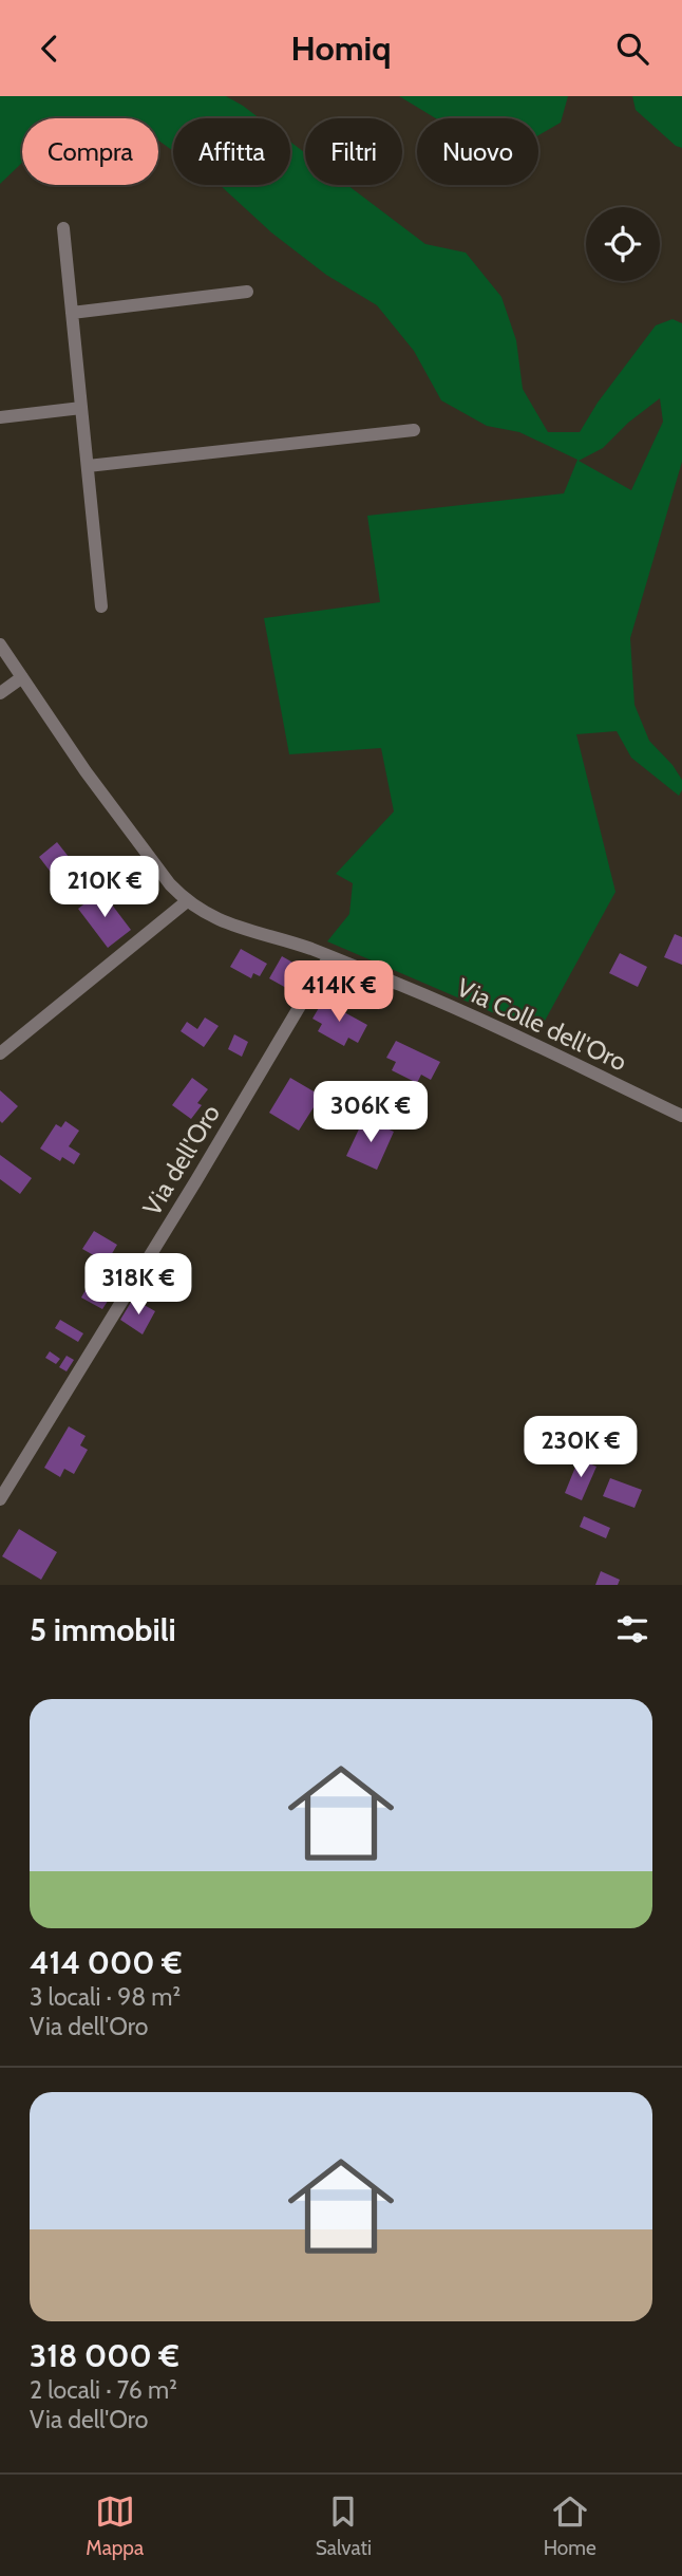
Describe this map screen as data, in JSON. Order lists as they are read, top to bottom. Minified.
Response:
{"streets":{"street":["Via Colle dell'Oro","Via dell'Oro"]},"crossings":[["Via Colle dell'Oro","Via dell'Oro"]],"page":{"header":"Homiq","chip":["Compra","Affitta","Filtri","Nuovo"],"price":["210K €","414K €","306K €","318K €","230K €"],"heading":"5 immobili","list":[{"name":"414 000 €","note":"3 locali · 98 m² · Via dell'Oro"},{"name":"318 000 €","note":"2 locali · 76 m² · Via dell'Oro"}],"tabs":["Mappa","Salvati","Home"]}}
